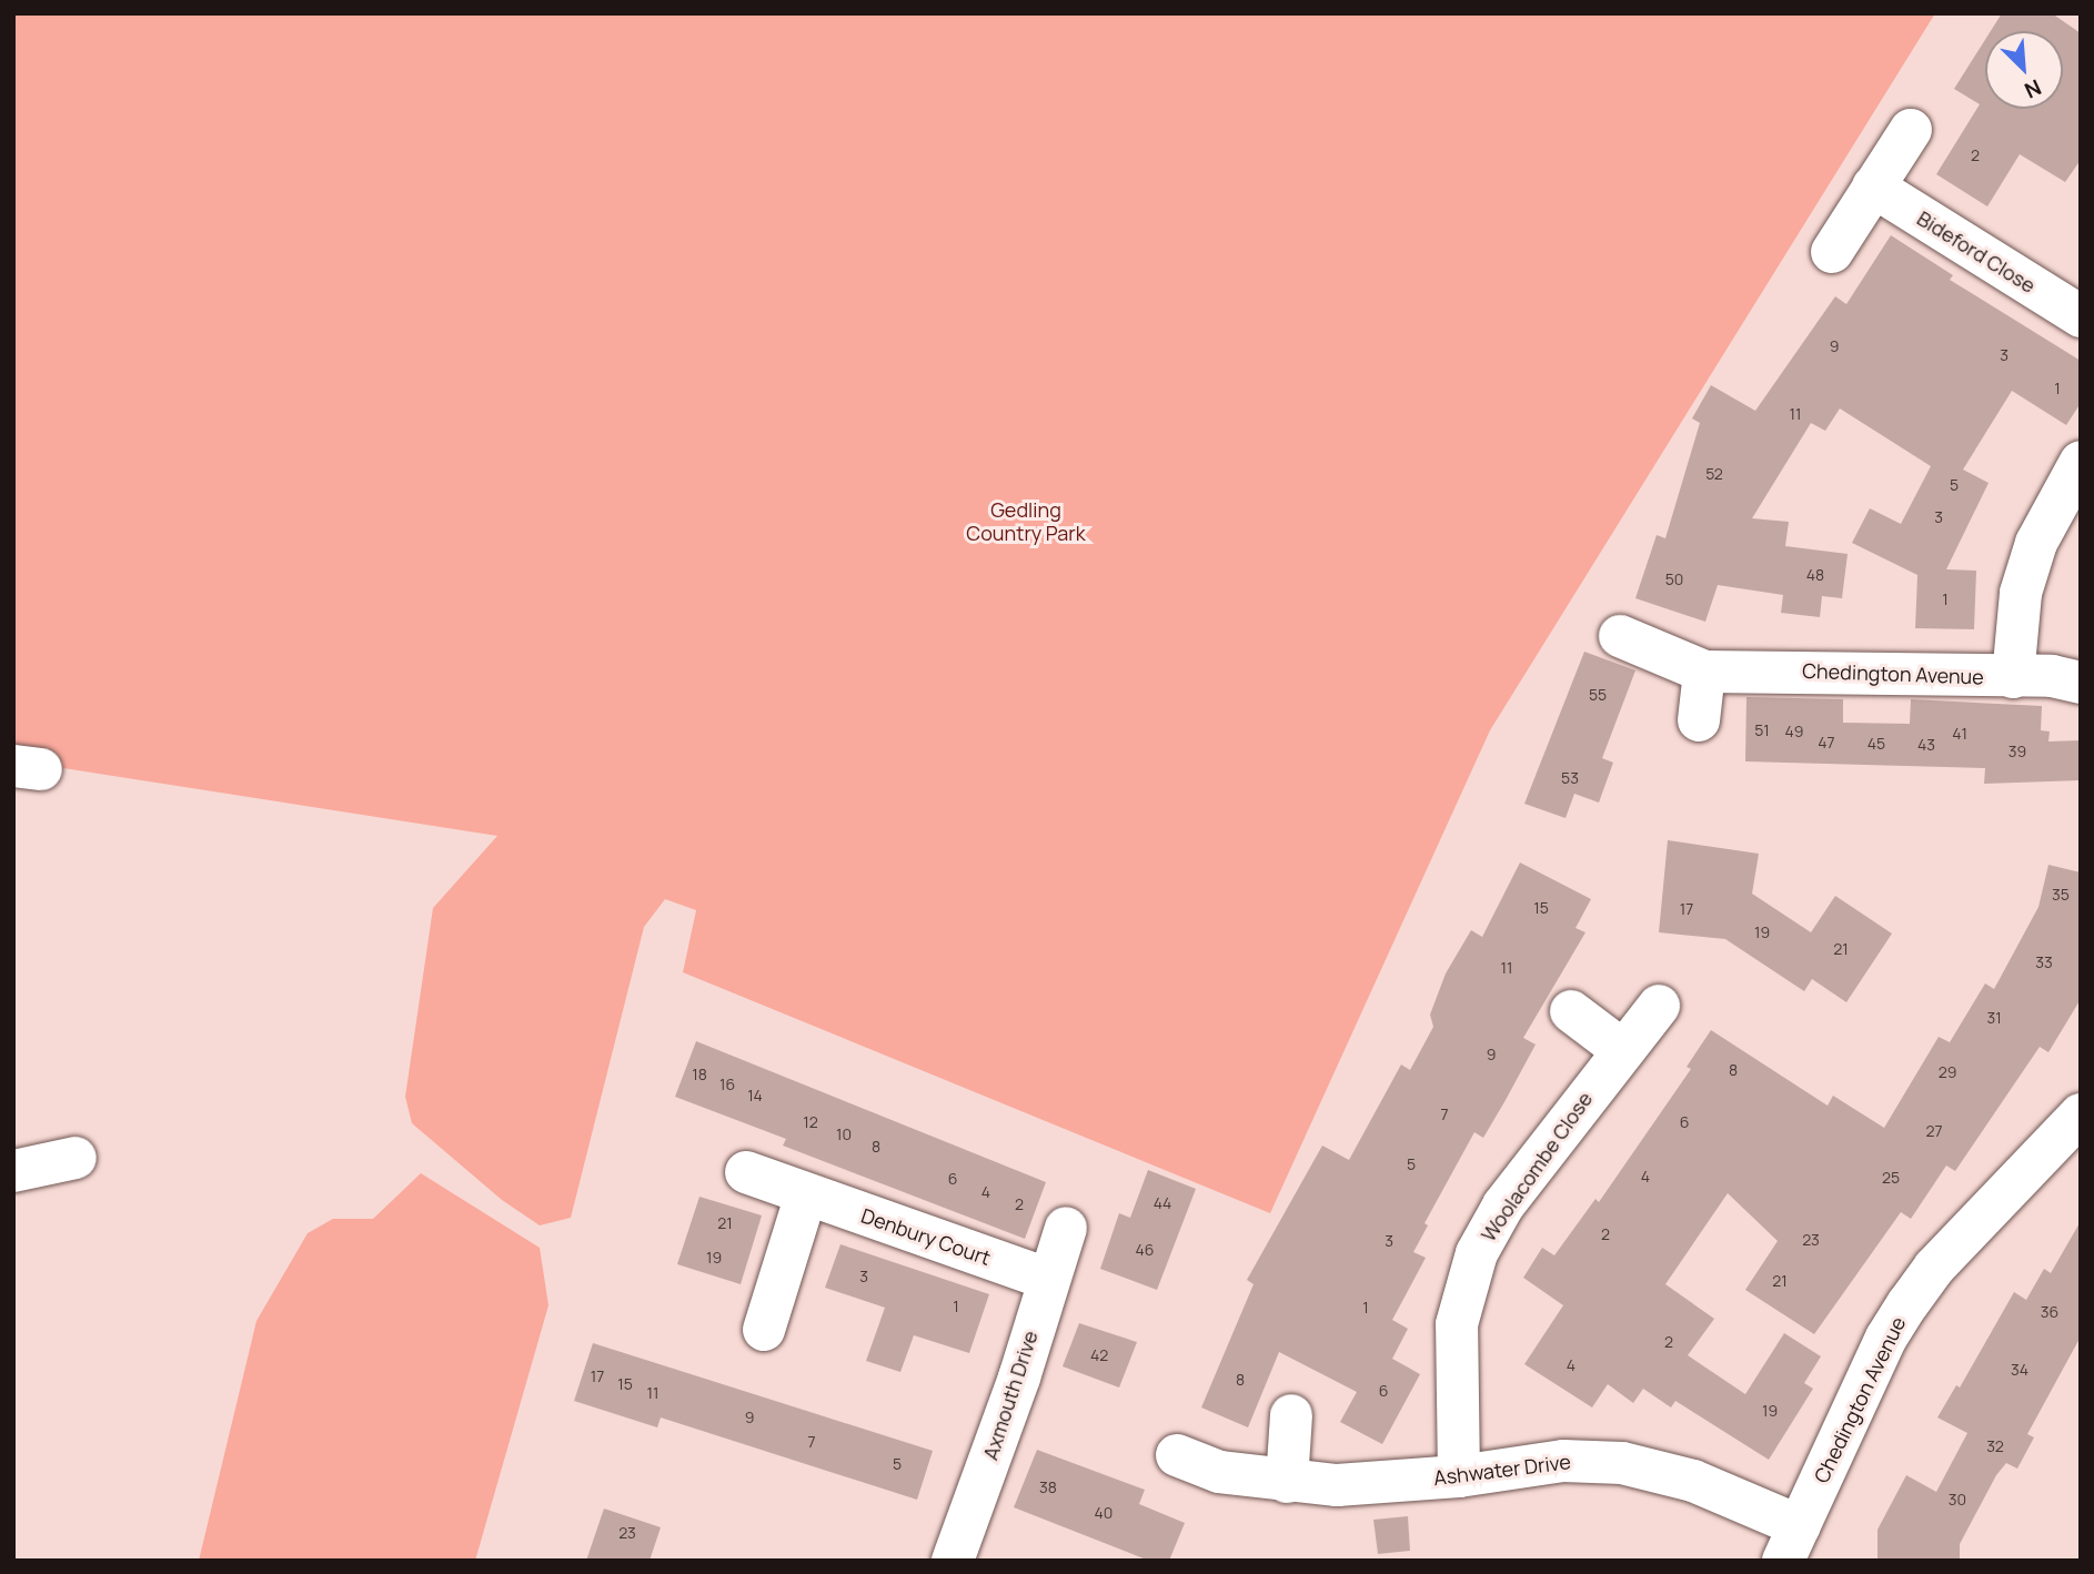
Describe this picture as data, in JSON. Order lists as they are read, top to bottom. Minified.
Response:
{"streets":{"street":["Bideford Close","Chedington Avenue","Woolacombe Close","Denbury Court","Axmouth Drive","Ashwater Drive"]},"crossings":[["Chedington Avenue","Ashwater Drive"],["Woolacombe Close","Ashwater Drive"],["Denbury Court","Axmouth Drive"]],"parks":["Gedling Country Park"],"house_numbers":["2","9","3","1","11","52","5","3","48","50","1","55","51","49","41","47","45","43","39","53","35","15","17","19","21","33","11","31","9","8","29","18","16","14","7","12","6","27","10","8","5","4","25","6","4","44","2","21","2","23","3","46","19","3","21","1","1","36","2","42","4","34","17","8","15","6","11","19","9","7","32","5","38","30","40","23"],"north":"bottom right"}
